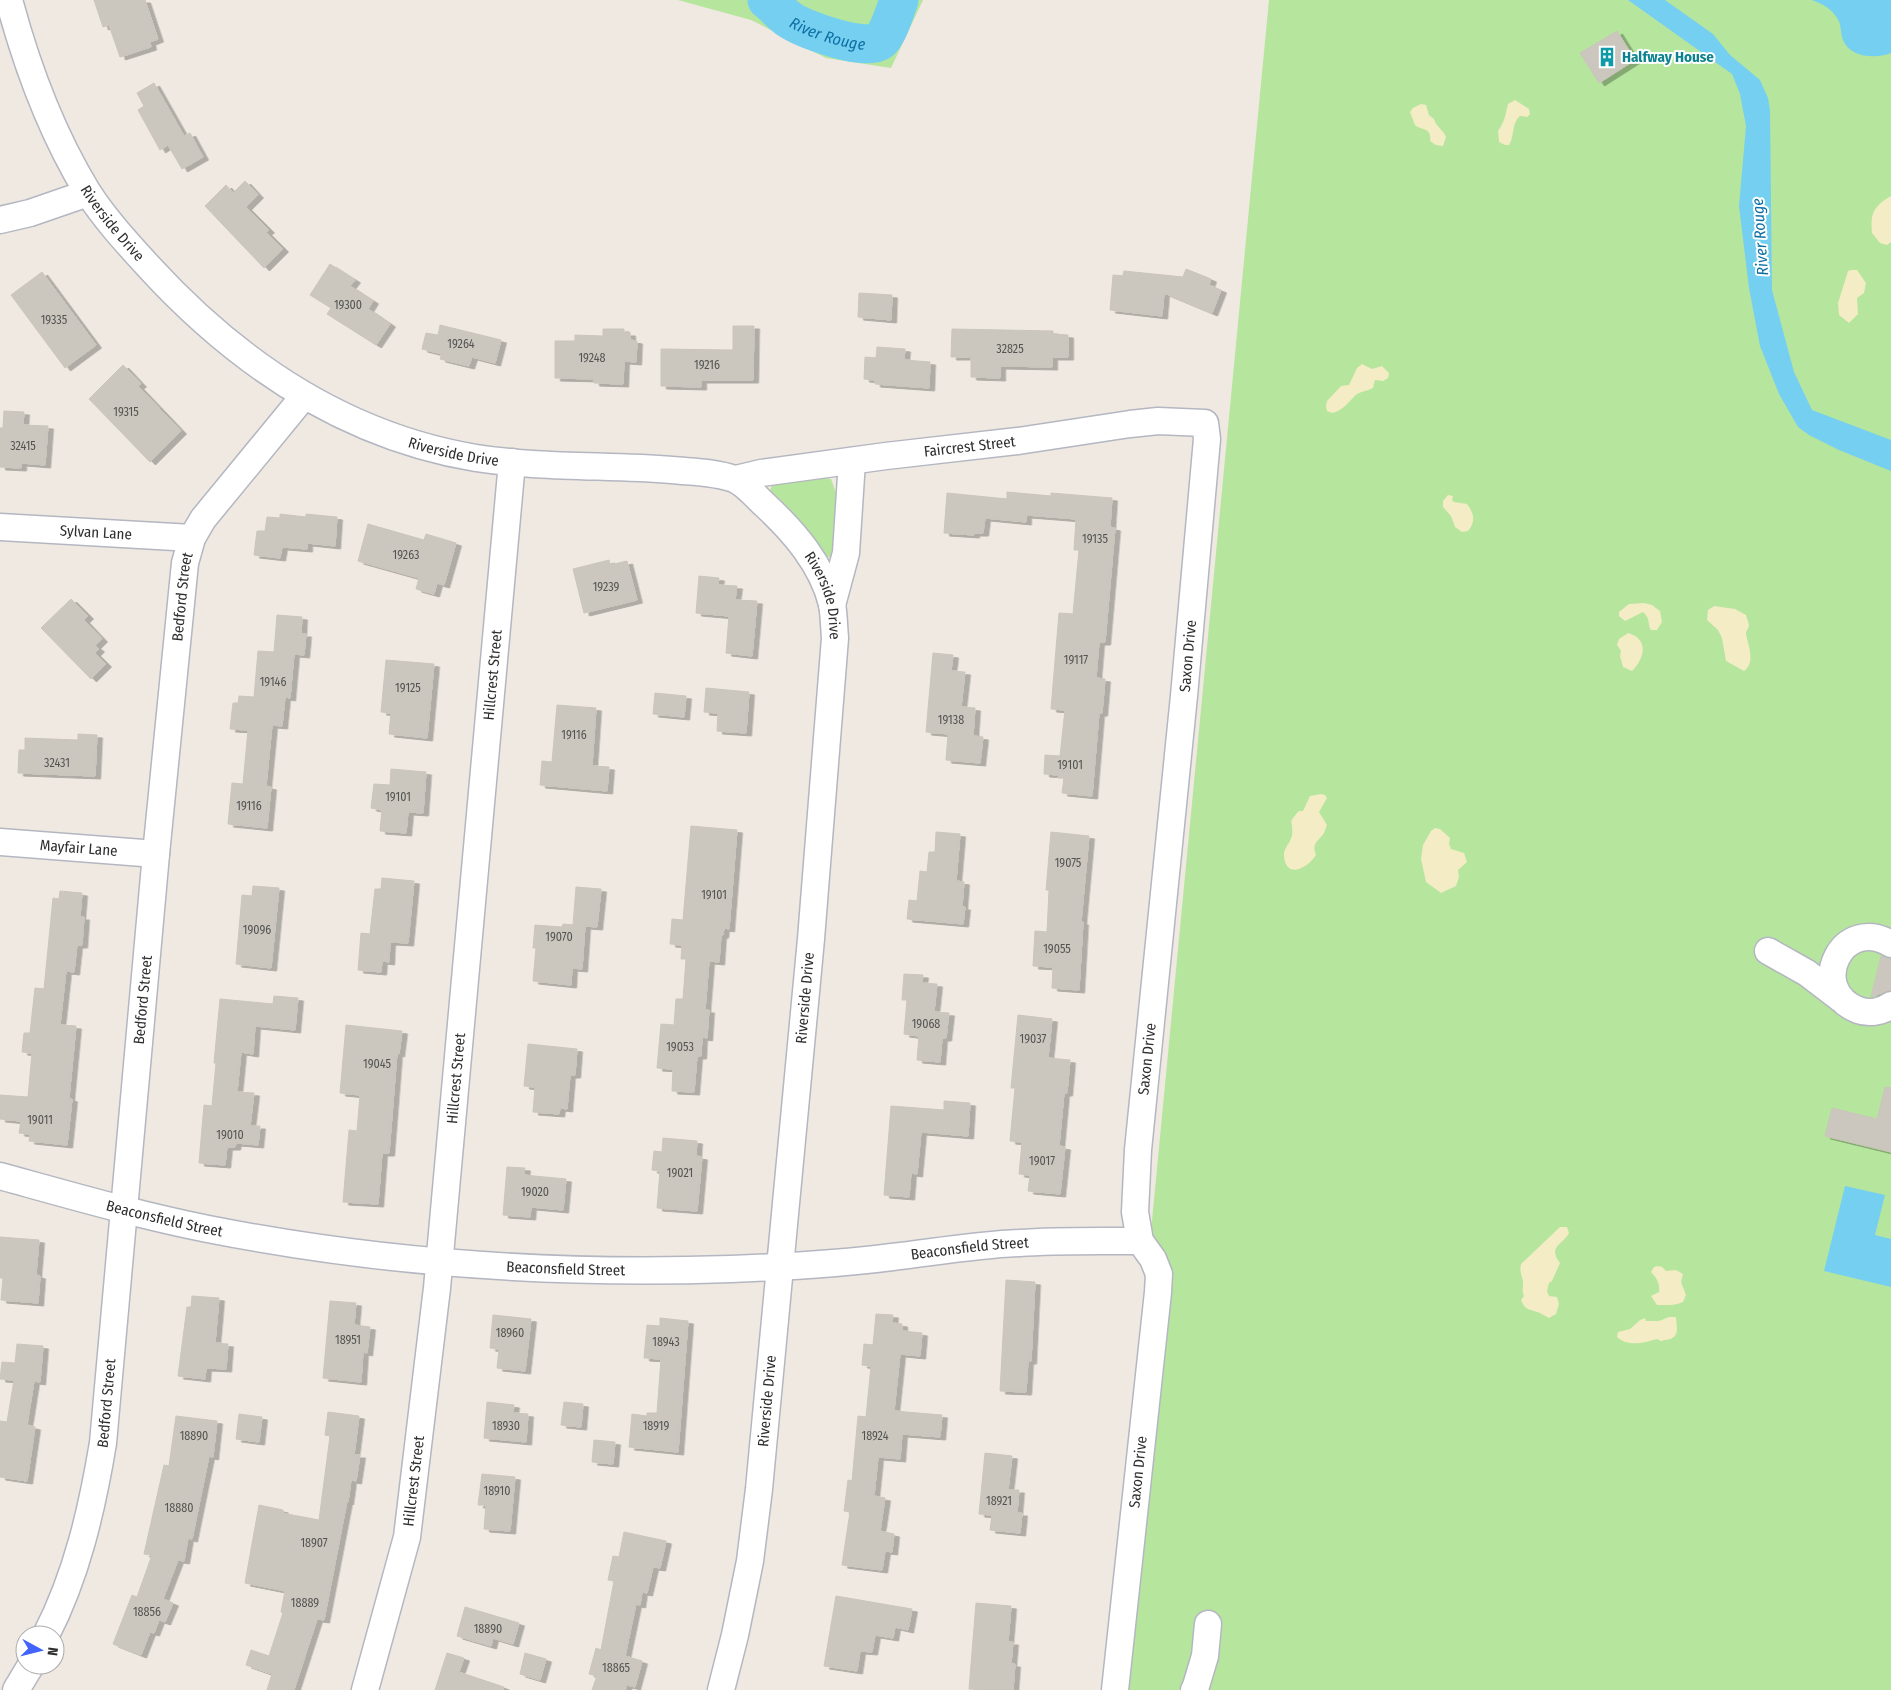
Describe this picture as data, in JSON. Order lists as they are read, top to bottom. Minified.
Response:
{"streets":{"street":["Riverside Drive","Faircrest Street","Sylvan Lane","Bedford Street","Saxon Drive","Hillcrest Street","Mayfair Lane","Beaconsfield Street"]},"crossings":[["Riverside Drive","Faircrest Street"],["Riverside Drive","Bedford Street"],["Riverside Drive","Hillcrest Street"],["Riverside Drive","Beaconsfield Street"],["Faircrest Street","Saxon Drive"],["Sylvan Lane","Bedford Street"],["Bedford Street","Mayfair Lane"],["Bedford Street","Beaconsfield Street"],["Saxon Drive","Beaconsfield Street"],["Hillcrest Street","Beaconsfield Street"]],"water":["River Rouge"],"places":{"building":["Halfway House"]},"house_numbers":["19300","19335","19264","32825","19248","19216","19315","32415","19135","19263","19239","19117","19146","19125","19138","19116","32431","19101","19101","19116","19075","19101","19096","19070","19055","19068","19037","19053","19045","19011","19010","19017","19021","19020","18960","18951","18943","18930","18919","18890","18924","18910","18921","18880","18907","18889","18856","18890","18865"],"north":"right"}
